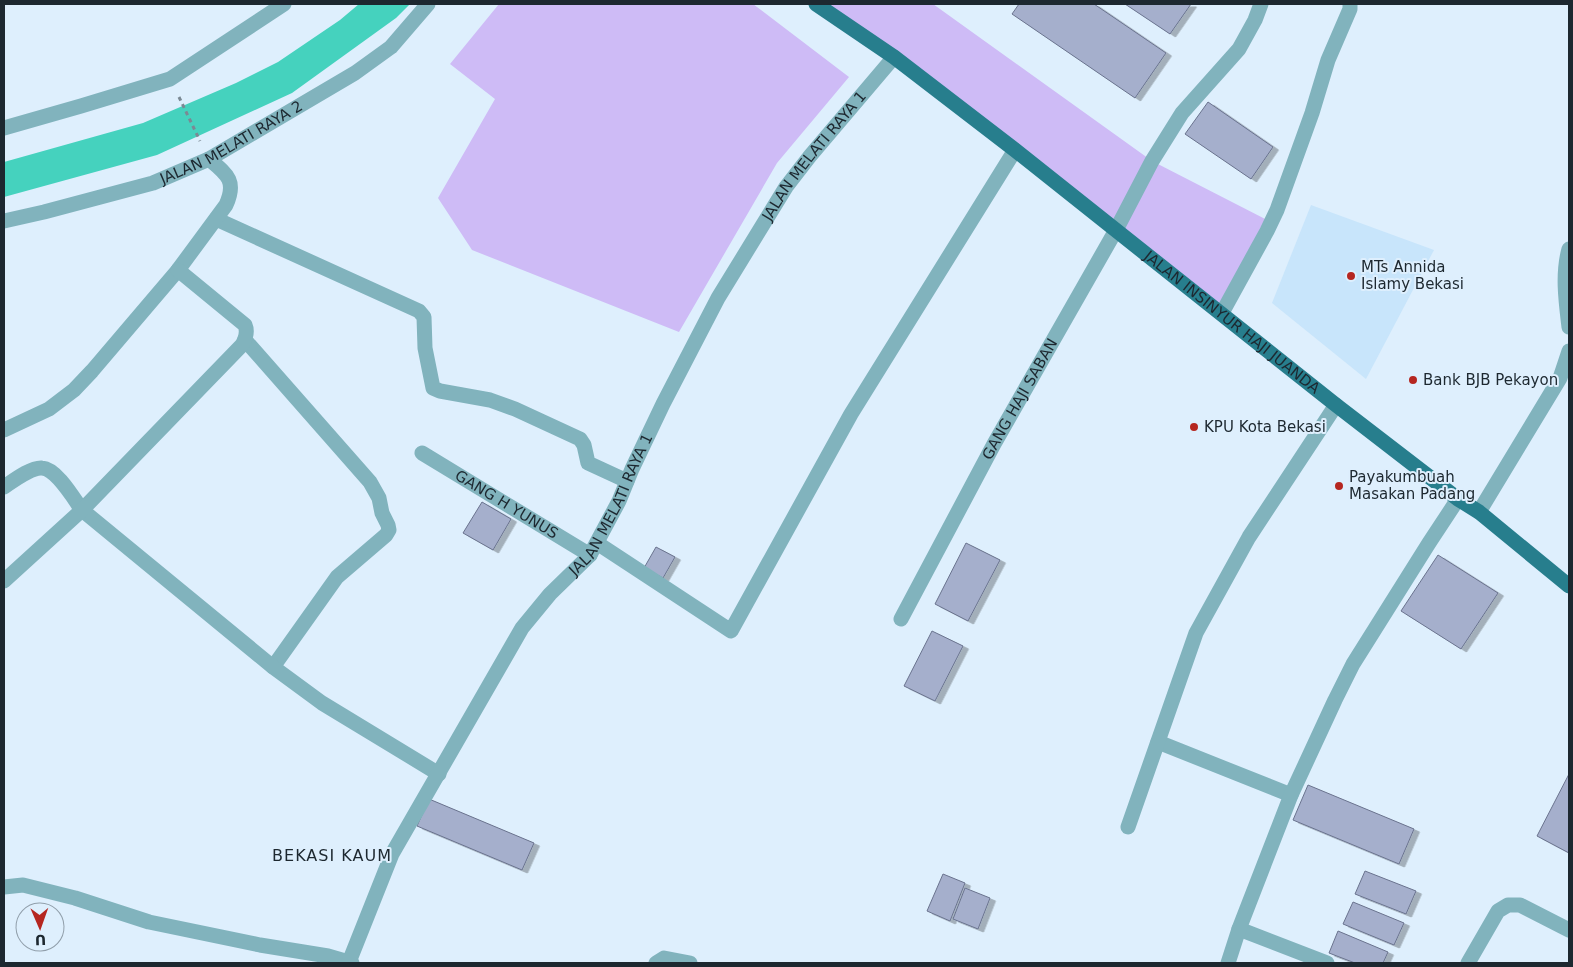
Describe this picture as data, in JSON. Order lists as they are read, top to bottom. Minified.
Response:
{"streets":{"main road":["JALAN INSINYUR HAJI JUANDA"],"street":["JALAN MELATI RAYA 2","JALAN MELATI RAYA 1","GANG HAJI SABAN","GANG H YUNUS"]},"crossings":[["JALAN MELATI RAYA 1","JALAN INSINYUR HAJI JUANDA"],["JALAN MELATI RAYA 1","GANG H YUNUS"],["JALAN INSINYUR HAJI JUANDA","GANG HAJI SABAN"],["JALAN INSINYUR HAJI JUANDA","GANG H YUNUS"]],"districts":["BEKASI KAUM"],"places":["MTs Annida Islamy Bekasi","Bank BJB Pekayon","KPU Kota Bekasi","Payakumbuah Masakan Padang"],"north":"bottom"}
